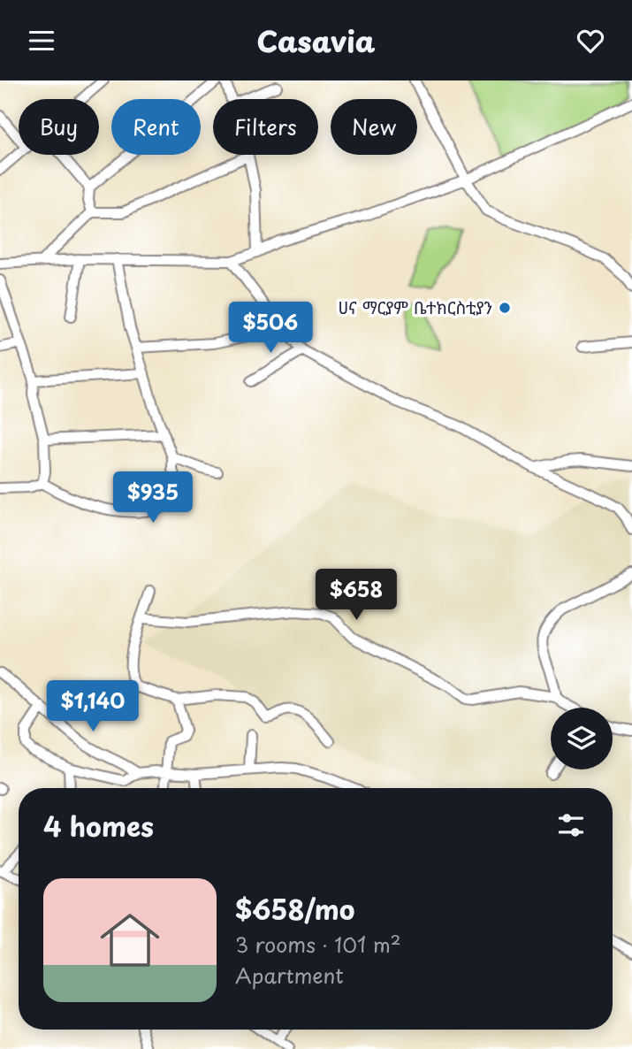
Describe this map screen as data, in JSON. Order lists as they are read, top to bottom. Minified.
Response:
{"places":["ሀና ማርያም ቤተክርስቲያን"],"page":{"header":"Casavia","chip":["Buy","Rent","Filters","New"],"price":["$506","$935","$658","$1,140"],"heading":"4 homes","list":[{"name":"$658/mo","note":"3 rooms · 101 m² · Apartment"}]}}
